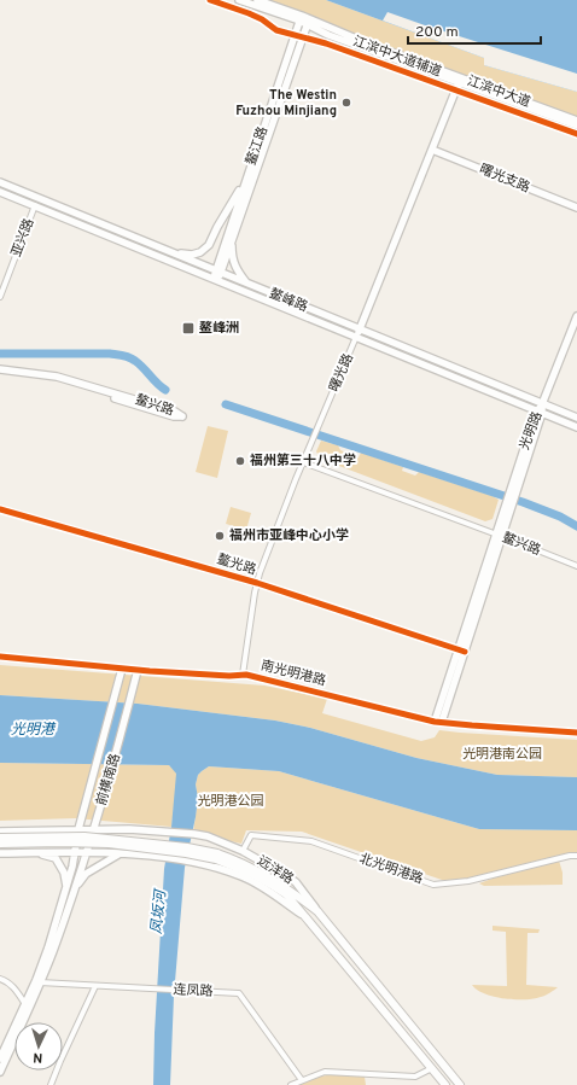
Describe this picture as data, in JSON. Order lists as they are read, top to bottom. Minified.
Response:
{"streets":{"highway":["远洋路"],"main road":["江滨中大道","鳌江路","曙光支路","鳌峰路","曙光路","鳌兴路","光明路","前横南路"],"street":["江滨中大道辅道","亚兴路","鳌光路","南光明港路","北光明港路","连凤路"]},"crossings":[["江滨中大道辅道","鳌江路"],["江滨中大道辅道","曙光路"],["江滨中大道","鳌江路"],["江滨中大道","曙光路"],["鳌江路","鳌峰路"],["曙光支路","曙光路"],["亚兴路","鳌峰路"],["鳌峰路","曙光路"],["鳌峰路","光明路"],["曙光路","鳌兴路"],["曙光路","鳌光路"],["曙光路","南光明港路"],["鳌兴路","光明路"],["光明路","鳌光路"],["光明路","南光明港路"],["南光明港路","前横南路"],["前横南路","远洋路"],["前横南路","连凤路"],["北光明港路","远洋路"]],"water":["光明港","凤坂河"],"parks":["光明港南公园","光明港公园"],"places":{"other":["The Westin Fuzhou Minjiang","福州第三十八中学","福州市亚峰中心小学"],"transit":["鳌峰洲"]},"scale_bar":"200 m","north":"bottom"}
